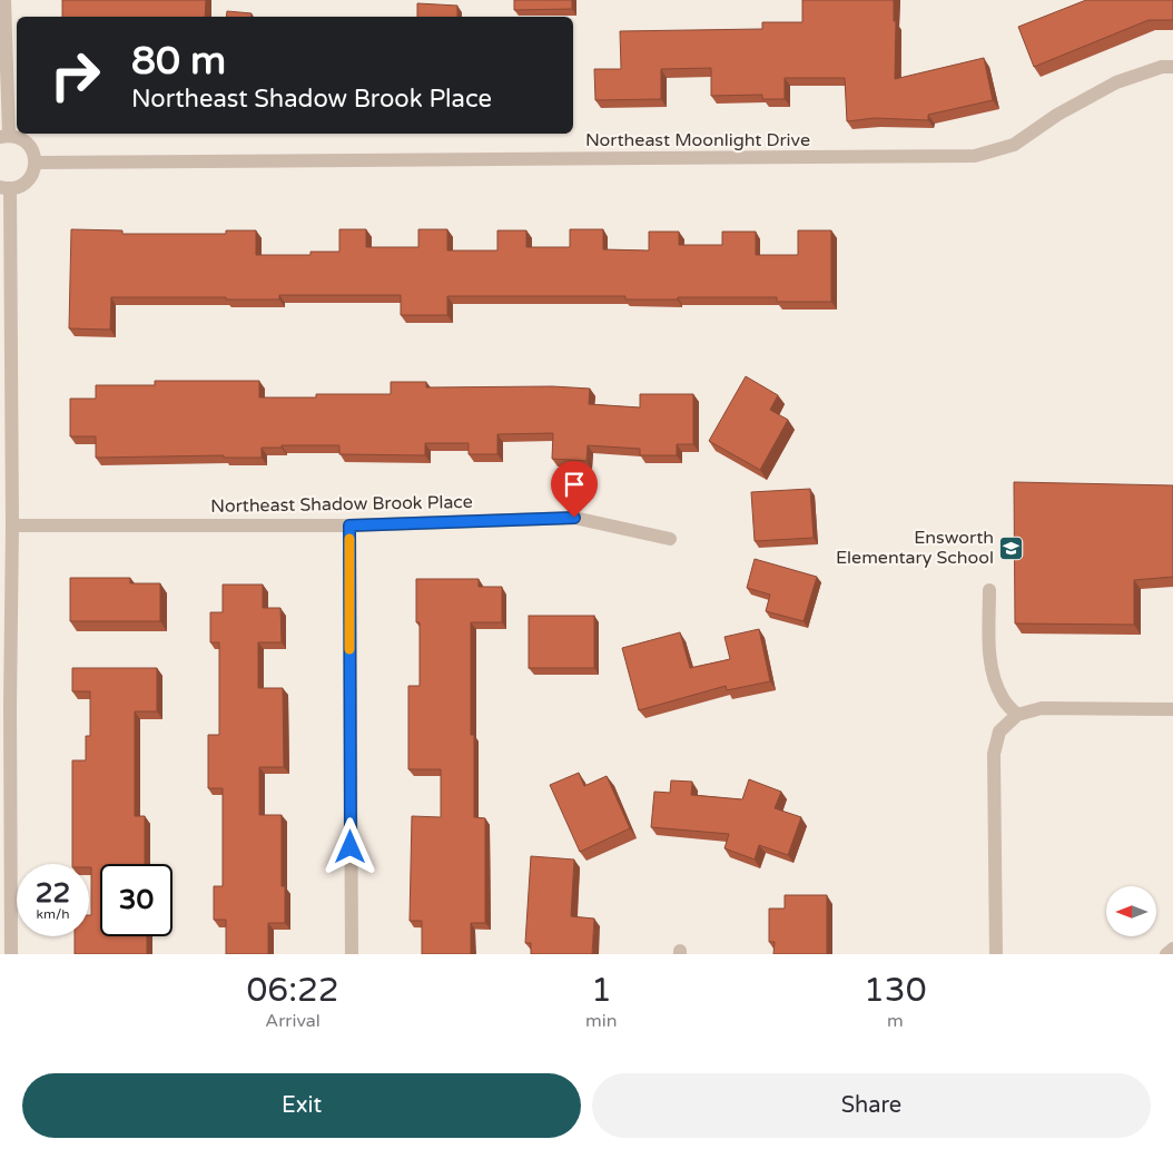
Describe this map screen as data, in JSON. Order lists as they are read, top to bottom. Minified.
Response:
{"streets":{"street":["Northeast Moonlight Drive","Northeast Shadow Brook Place"]},"places":{"school or university":["Ensworth Elementary School"]},"north":"left","page":{"turn":["80 m","Northeast Shadow Brook Place"],"speed":"22 km/h","limit":"30","eta":["06:22","Arrival","1","min","130","m"],"buttons":["Exit","Share"]}}
